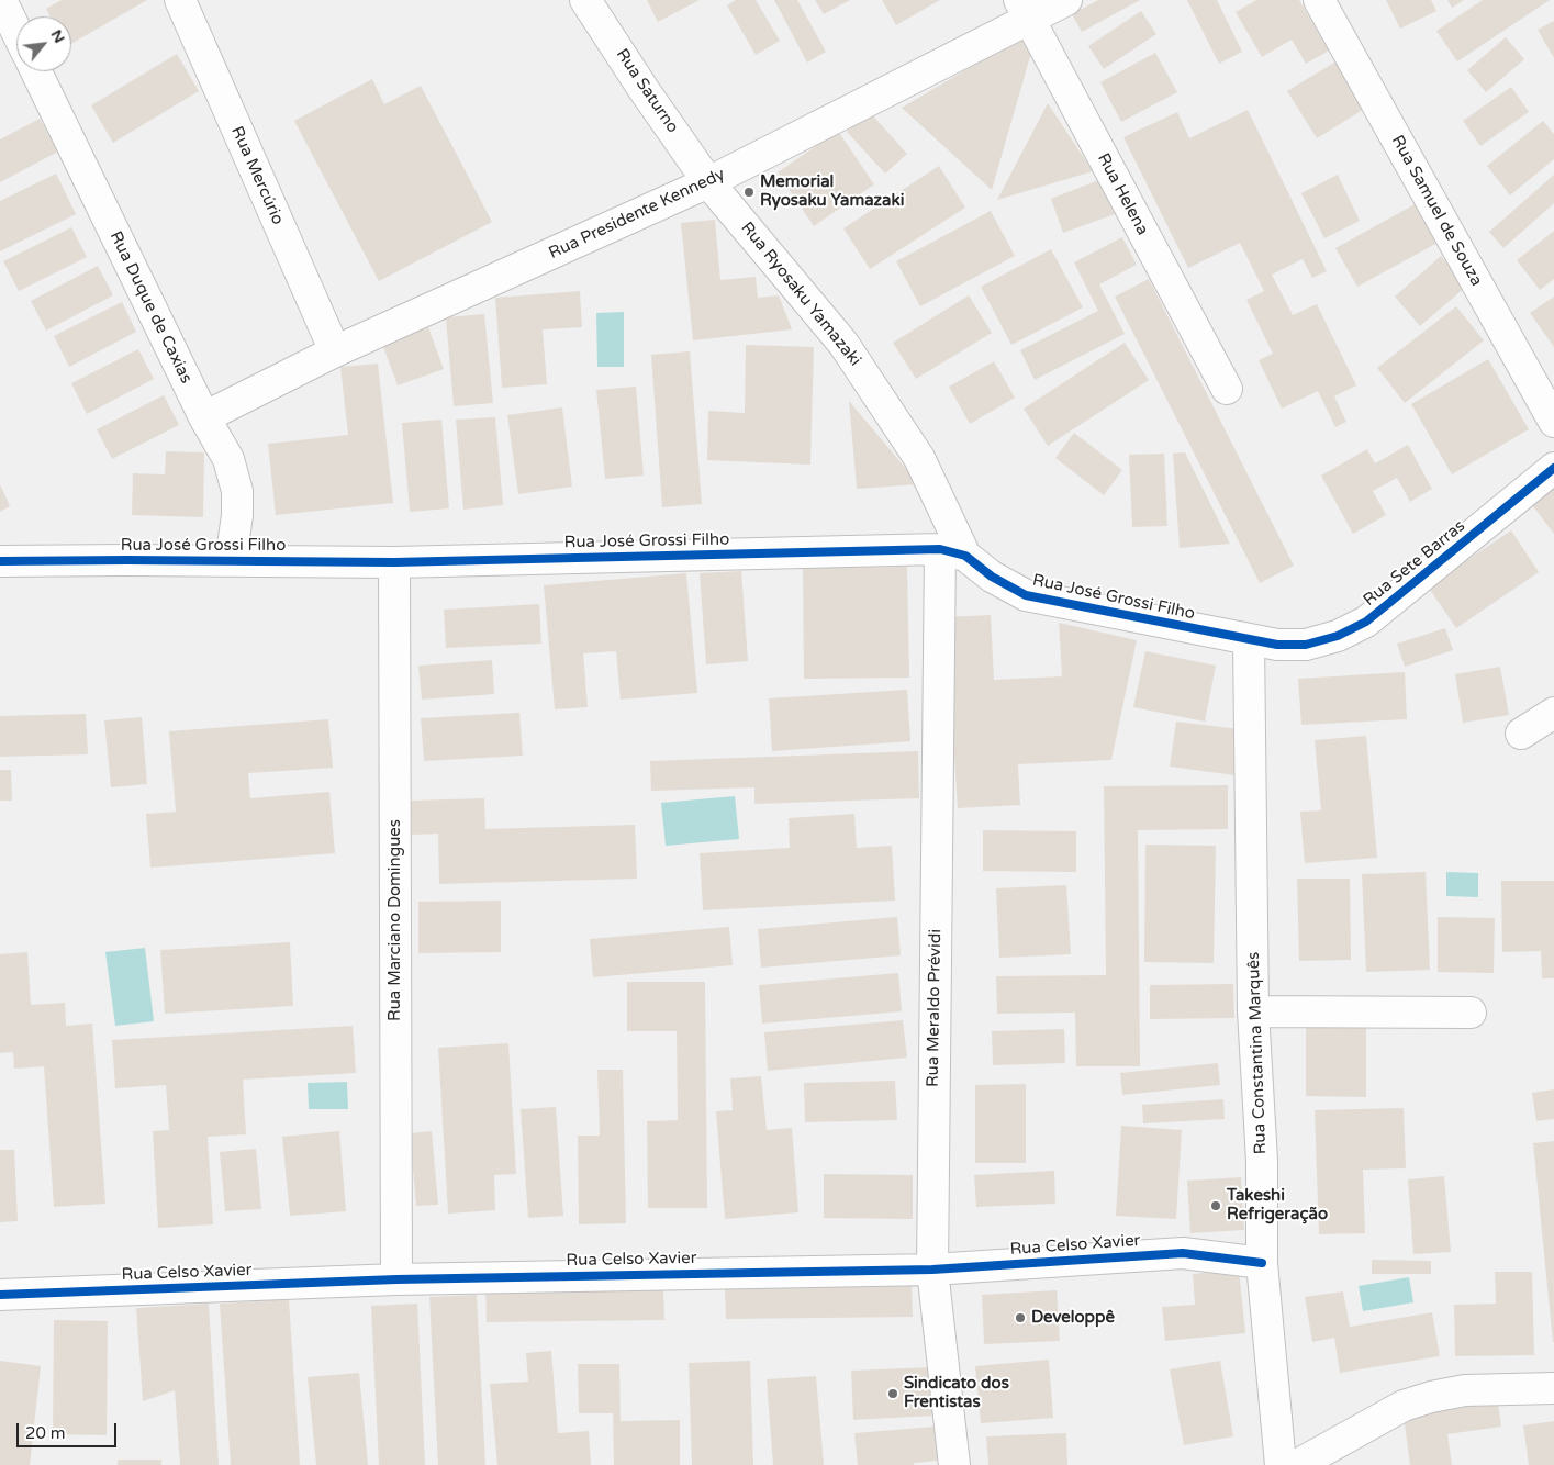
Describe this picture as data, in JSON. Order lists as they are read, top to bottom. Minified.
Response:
{"streets":{"street":["Rua Saturno","Rua Mercúrio","Rua Helena","Rua Samuel de Souza","Rua Presidente Kennedy","Rua Ryosaku Yamazaki","Rua Duque de Caxias","Rua José Grossi Filho","Rua Sete Barras","Rua Marciano Domingues","Rua Meraldo Prévidi","Rua Constantina Marquês","Rua Celso Xavier"]},"crossings":[["Rua Saturno","Rua Presidente Kennedy"],["Rua Saturno","Rua Ryosaku Yamazaki"],["Rua Mercúrio","Rua Presidente Kennedy"],["Rua Helena","Rua Presidente Kennedy"],["Rua Presidente Kennedy","Rua Ryosaku Yamazaki"],["Rua Presidente Kennedy","Rua Duque de Caxias"],["Rua Ryosaku Yamazaki","Rua José Grossi Filho"],["Rua Ryosaku Yamazaki","Rua Meraldo Prévidi"],["Rua Duque de Caxias","Rua José Grossi Filho"],["Rua José Grossi Filho","Rua Sete Barras"],["Rua José Grossi Filho","Rua Marciano Domingues"],["Rua José Grossi Filho","Rua Meraldo Prévidi"],["Rua José Grossi Filho","Rua Constantina Marquês"],["Rua Sete Barras","Rua Constantina Marquês"],["Rua Marciano Domingues","Rua Celso Xavier"],["Rua Meraldo Prévidi","Rua Celso Xavier"],["Rua Constantina Marquês","Rua Celso Xavier"]],"places":["Memorial Ryosaku Yamazaki","Takeshi Refrigeração","Developpê","Sindicato dos Frentistas"],"scale_bar":"20 m","north":"top right"}
